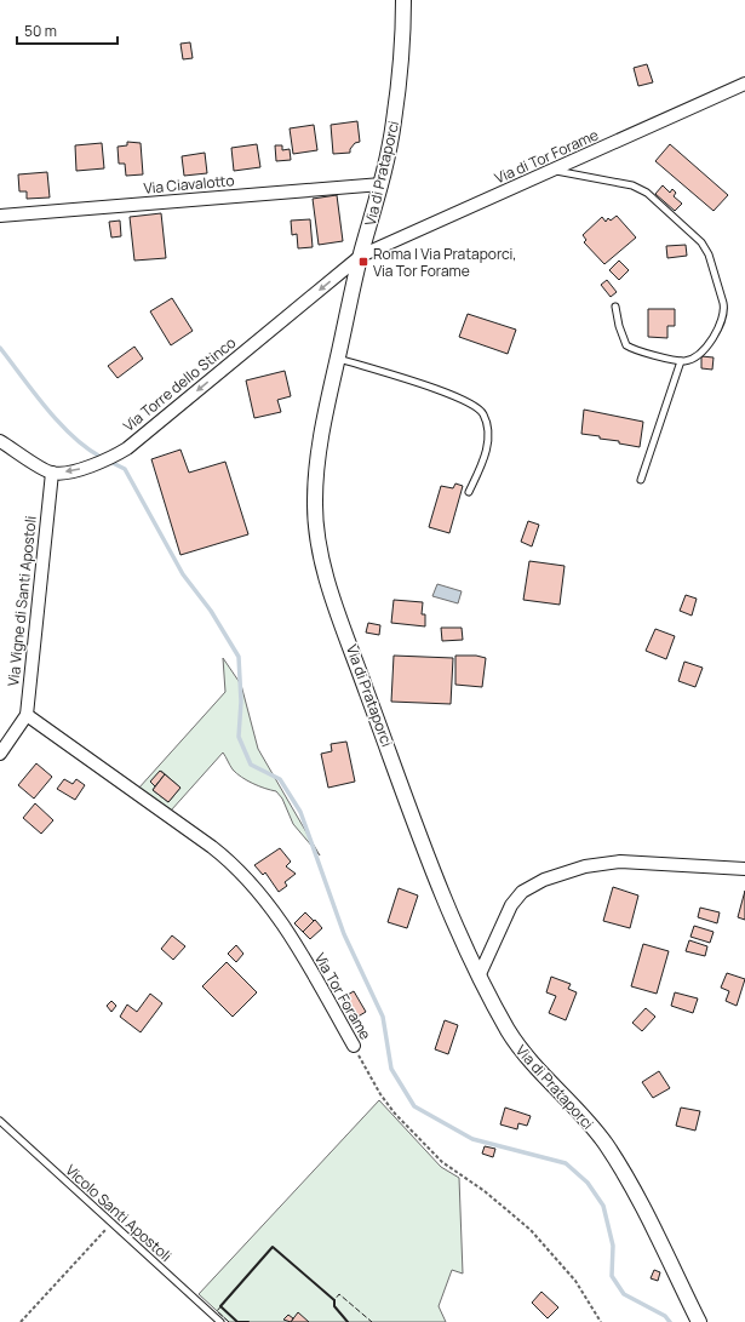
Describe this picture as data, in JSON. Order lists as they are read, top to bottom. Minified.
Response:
{"streets":{"street":["Via di Tor Forame","Via di Prataporci","Via Ciavalotto","Via Torre dello Stinco","Via Vigne di Santi Apostoli","Via Tor Forame"],"lane":["Vicolo Santi Apostoli"]},"crossings":[["Via di Tor Forame","Via di Prataporci"],["Via di Tor Forame","Via Torre dello Stinco"],["Via di Prataporci","Via Ciavalotto"],["Via di Prataporci","Via Torre dello Stinco"],["Via Torre dello Stinco","Via Vigne di Santi Apostoli"],["Via Vigne di Santi Apostoli","Via Tor Forame"]],"one_way":["Via Torre dello Stinco"],"places":{"transit":["Roma | Via Prataporci, Via Tor Forame"]},"scale_bar":"50 m"}
